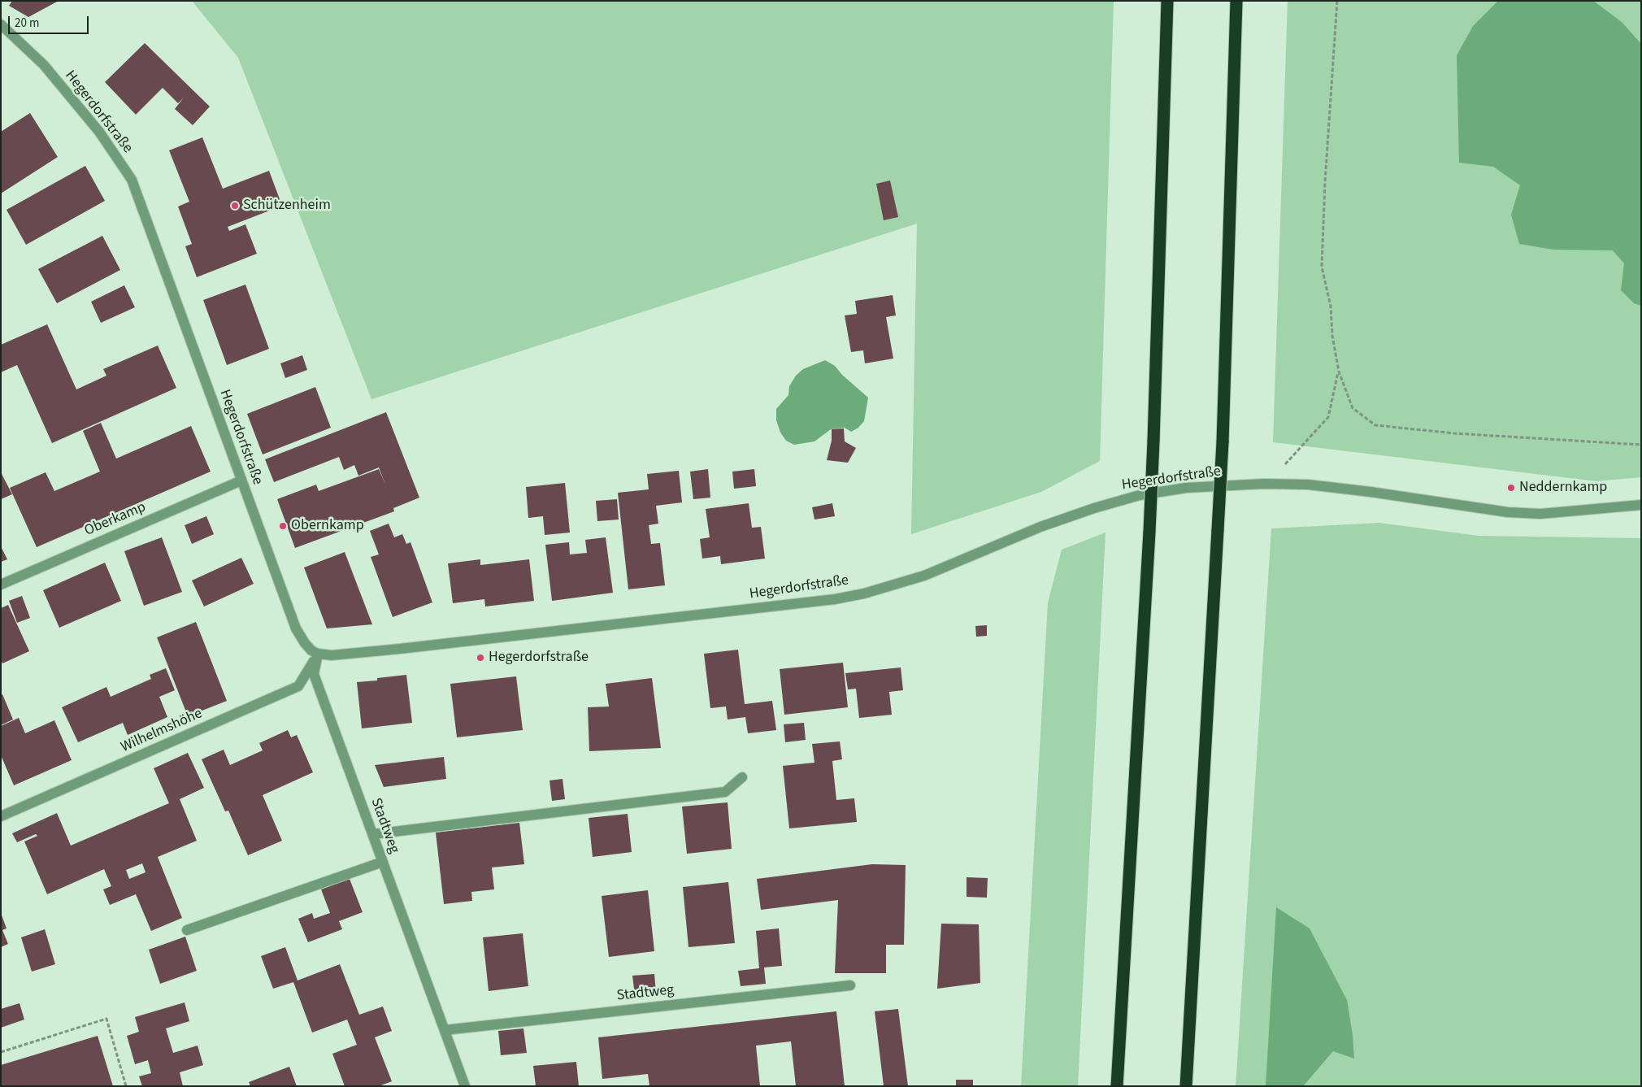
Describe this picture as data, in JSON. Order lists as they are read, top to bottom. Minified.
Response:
{"streets":{"street":["Hegerdorfstraße","Oberkamp","Wilhelmshöhe","Stadtweg"]},"crossings":[["Hegerdorfstraße","Oberkamp"],["Hegerdorfstraße","Wilhelmshöhe"],["Hegerdorfstraße","Stadtweg"],["Wilhelmshöhe","Stadtweg"]],"places":["Schützenheim","Neddernkamp","Obernkamp","Hegerdorfstraße"],"scale_bar":"20 m"}
